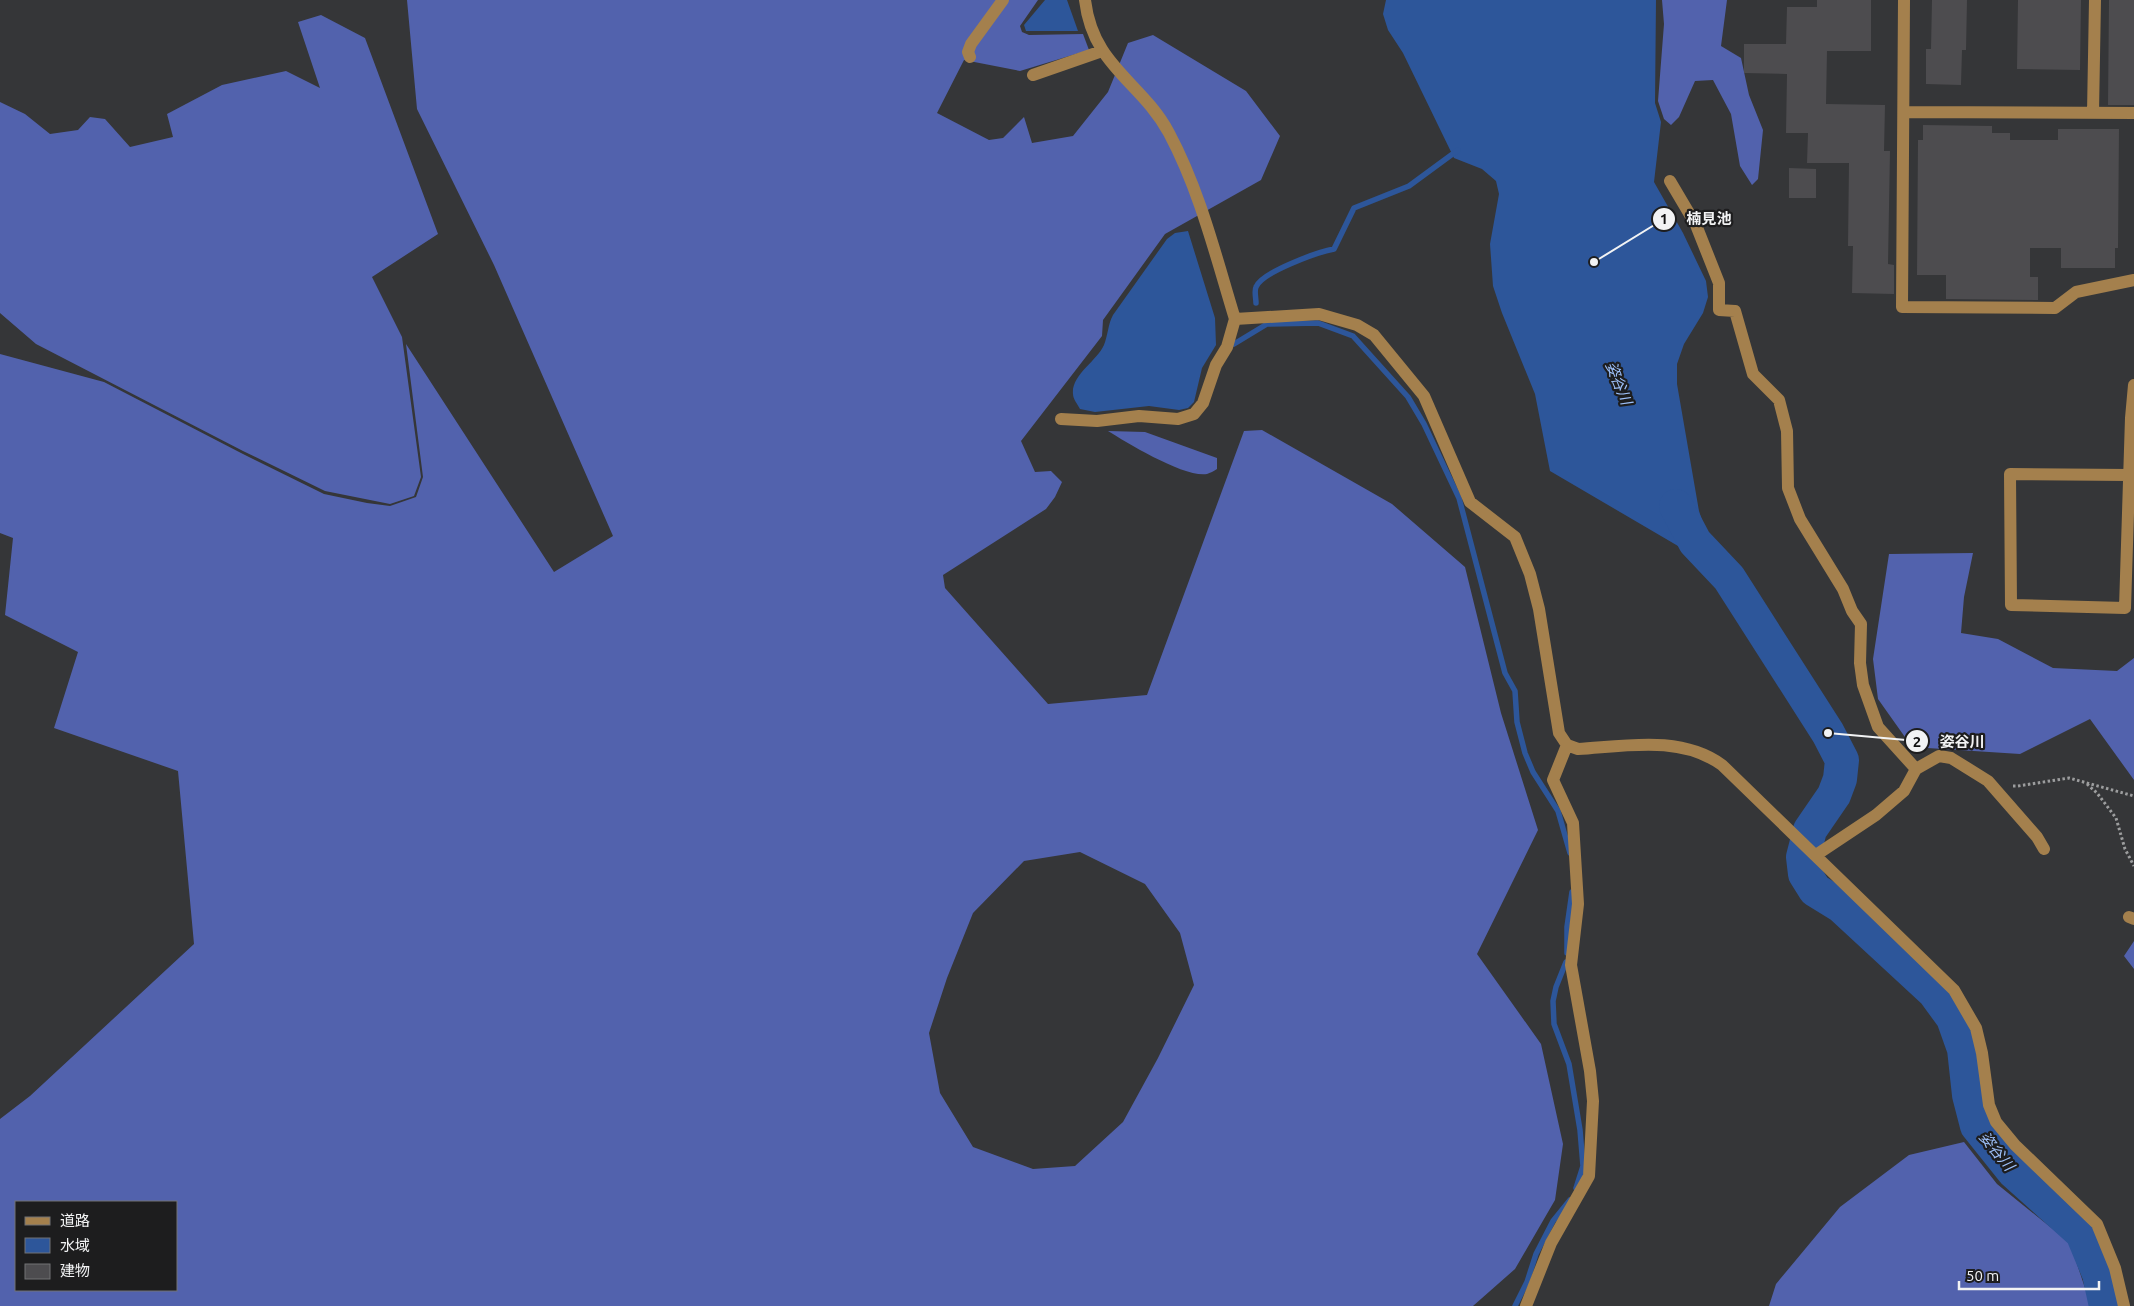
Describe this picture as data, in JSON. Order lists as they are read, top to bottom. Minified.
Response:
{"water":["姿谷川"],"places":["楠見池","姿谷川"],"legend":["道路","水域","建物"],"scale_bar":"50 m"}
